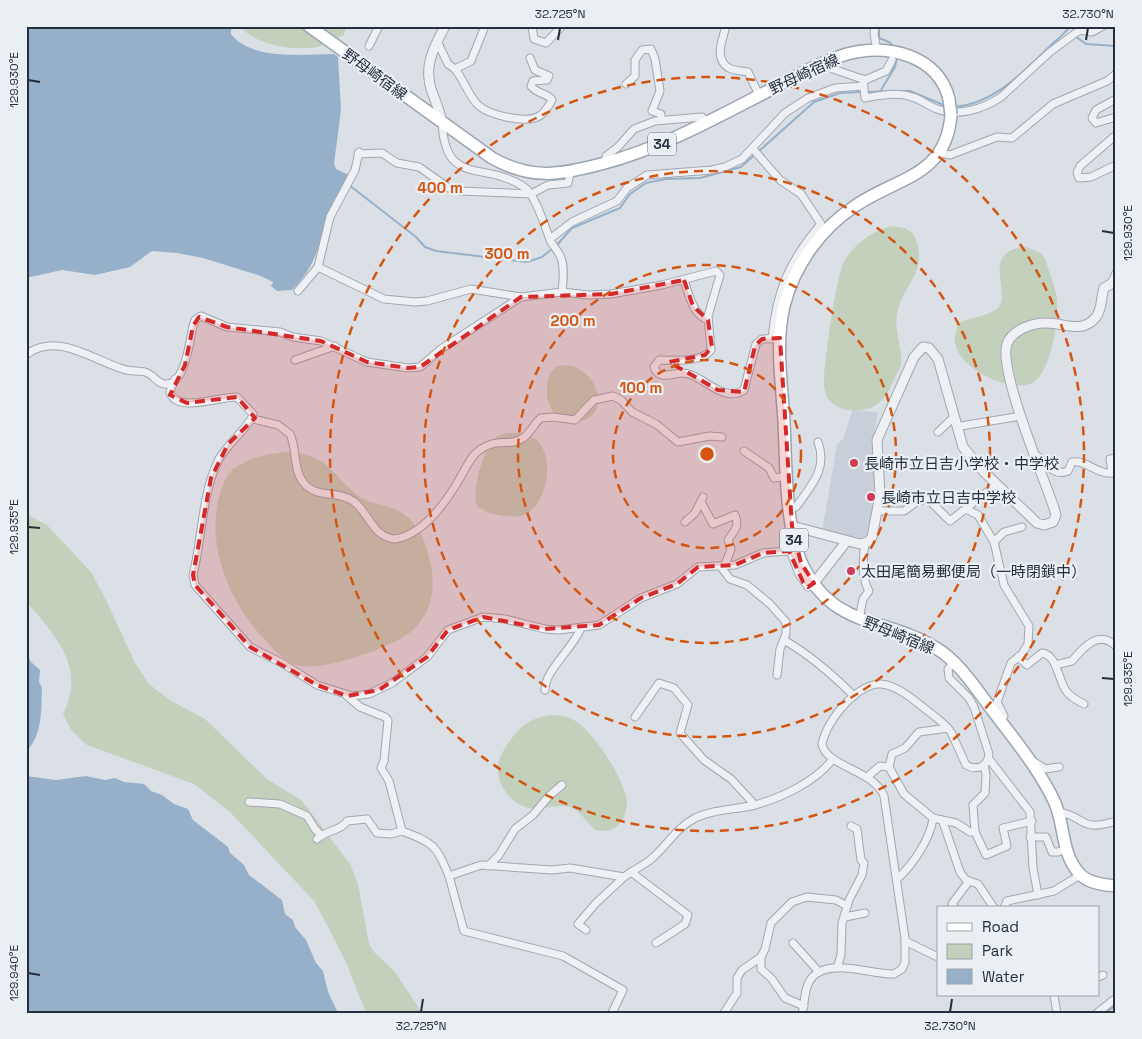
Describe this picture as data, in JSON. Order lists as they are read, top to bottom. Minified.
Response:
{"streets":{"main road":["野母崎宿線","34"]},"places":["長崎市立日吉小学校・中学校","長崎市立日吉中学校","太田尾簡易郵便局（一時閉鎖中）"],"legend":["Road","Park","Water"],"coordinates":["32.725°N","32.730°N","129.930°E","129.935°E","129.940°E"],"rings":["400 m","300 m","200 m","100 m"]}
